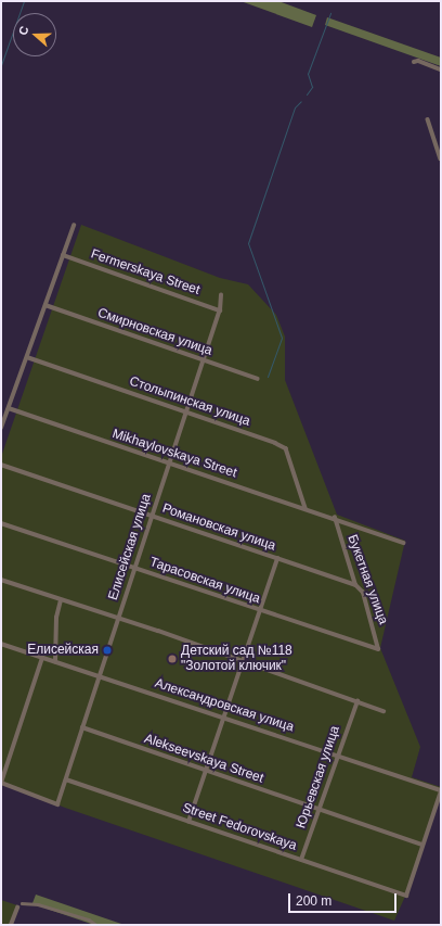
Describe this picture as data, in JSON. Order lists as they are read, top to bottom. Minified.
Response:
{"streets":{"street":["Fermerskaya Street","Смирновская улица","Столыпинская улица","Mikhaylovskaya Street","Романовская улица","Елисейская улица","Букетная улица","Тарасовская улица","Александровская улица","Alekseevskaya Street","Юрьевская улица","Street Fedorovskaya"]},"crossings":[["Fermerskaya Street","Елисейская улица"],["Смирновская улица","Елисейская улица"],["Столыпинская улица","Mikhaylovskaya Street"],["Столыпинская улица","Елисейская улица"],["Mikhaylovskaya Street","Елисейская улица"],["Mikhaylovskaya Street","Букетная улица"],["Романовская улица","Елисейская улица"],["Романовская улица","Букетная улица"],["Елисейская улица","Тарасовская улица"],["Елисейская улица","Александровская улица"],["Елисейская улица","Alekseevskaya Street"],["Елисейская улица","Street Fedorovskaya"],["Букетная улица","Тарасовская улица"],["Александровская улица","Юрьевская улица"],["Alekseevskaya Street","Юрьевская улица"],["Alekseevskaya Street","Street Fedorovskaya"],["Юрьевская улица","Street Fedorovskaya"]],"places":["Елисейская","Детский сад №118 \"Золотой ключик\""],"scale_bar":"200 m","north":"left"}
